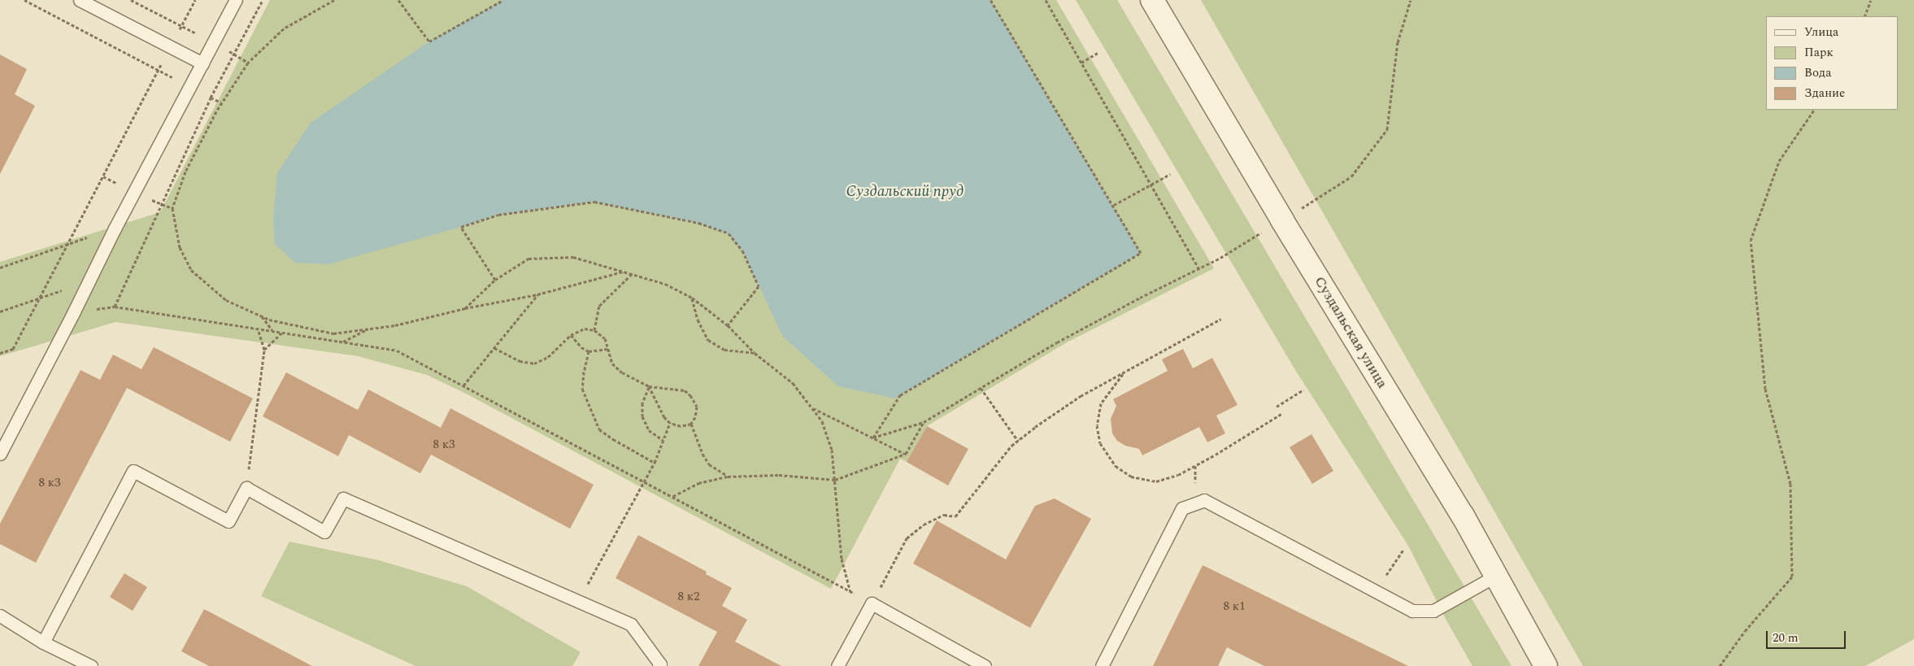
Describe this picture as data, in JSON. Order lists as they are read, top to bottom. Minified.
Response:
{"streets":{"street":["Суздальская улица"]},"water":["Суздальский пруд"],"house_numbers":["8 к3","8 к3","8 к2","8 к1"],"legend":["Улица","Парк","Вода","Здание"],"scale_bar":"20 m"}
